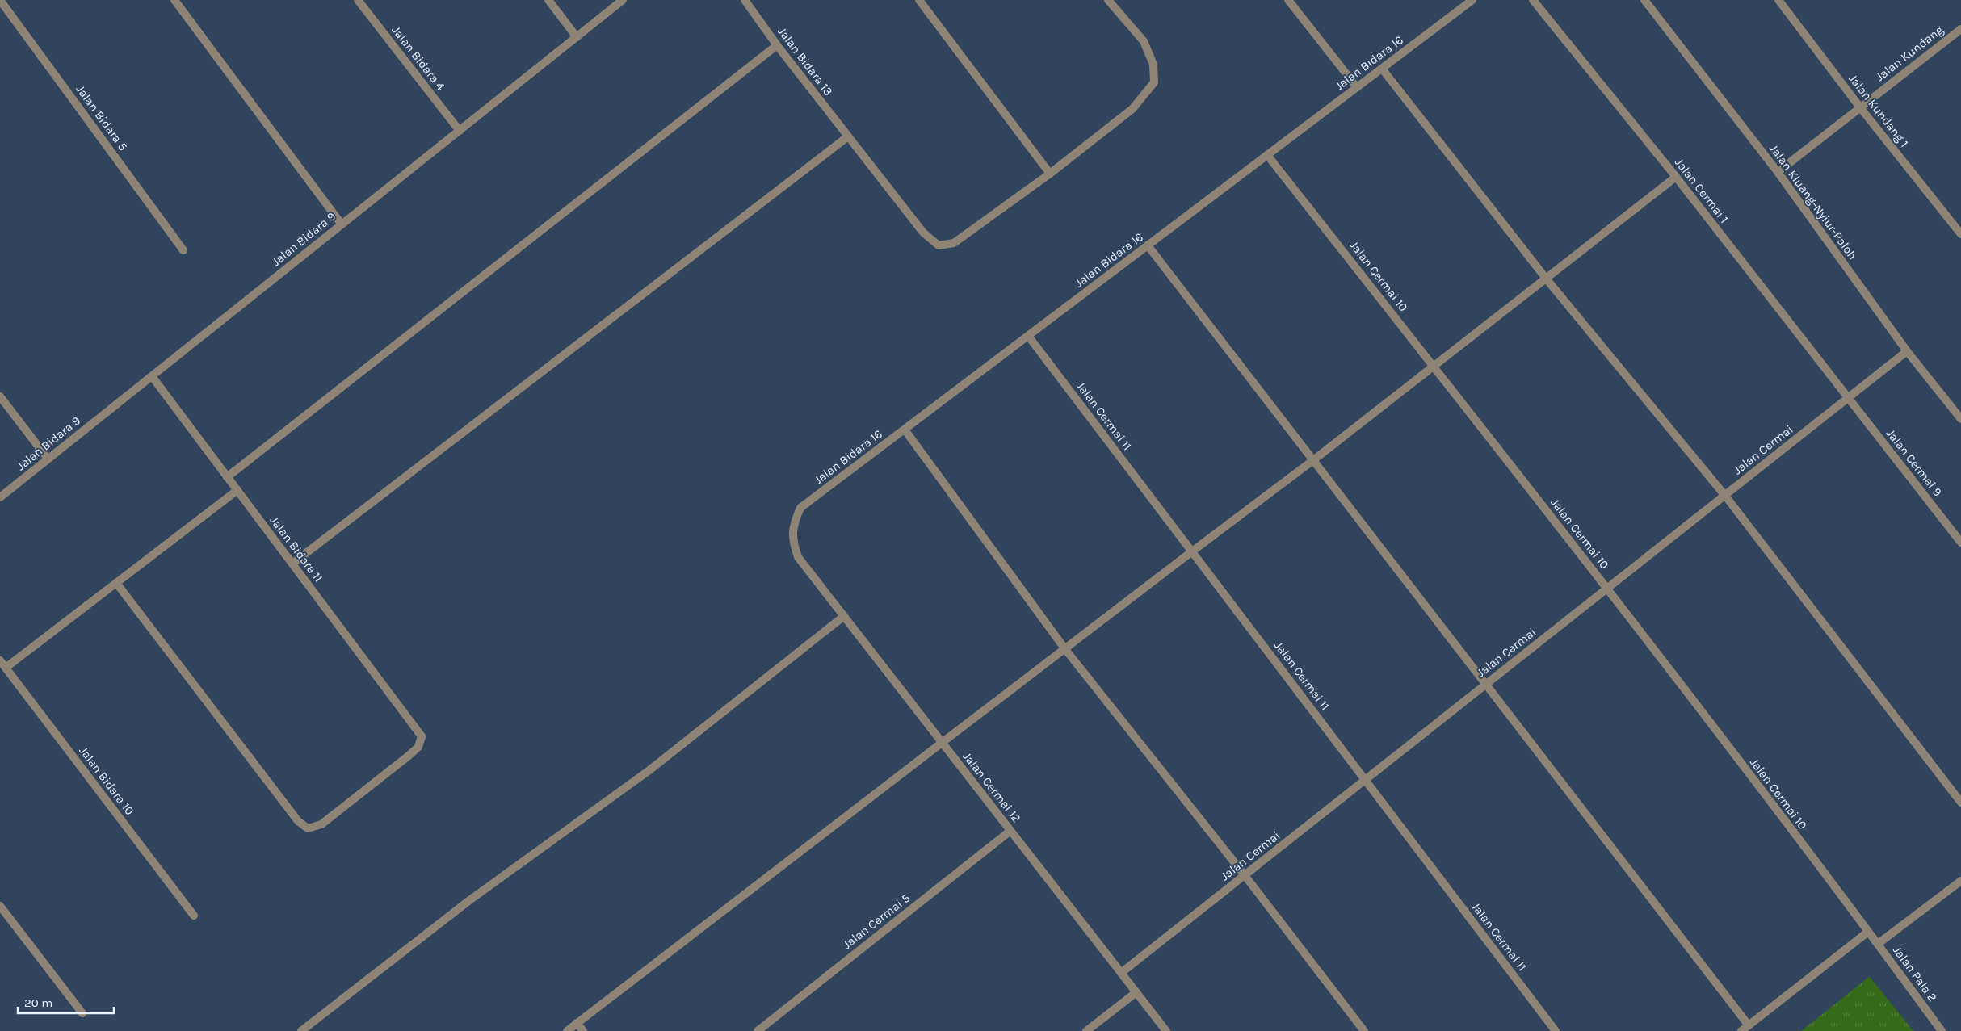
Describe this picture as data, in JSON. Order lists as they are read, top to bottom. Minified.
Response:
{"streets":{"street":["Jalan Kundang","Jalan Bidara 4","Jalan Bidara 13","Jalan Bidara 16","Jalan Kundang 1","Jalan Bidara 5","Jalan Cermai 1","Jalan Kluang-Nyiur-Paloh","Jalan Bidara 9","Jalan Cermai 10","Jalan Cermai 11","Jalan Cermai","Jalan Cermai 9","Jalan Bidara 11","Jalan Bidara 10","Jalan Cermai 12","Jalan Cermai 5","Jalan Pala 2"]},"crossings":[["Jalan Kundang","Jalan Kundang 1"],["Jalan Kundang","Jalan Kluang-Nyiur-Paloh"],["Jalan Bidara 4","Jalan Bidara 9"],["Jalan Bidara 16","Jalan Cermai 10"],["Jalan Bidara 16","Jalan Cermai 11"],["Jalan Bidara 16","Jalan Cermai 12"],["Jalan Cermai 1","Jalan Cermai"],["Jalan Cermai 1","Jalan Cermai 9"],["Jalan Kluang-Nyiur-Paloh","Jalan Cermai"],["Jalan Bidara 9","Jalan Bidara 11"],["Jalan Cermai 10","Jalan Cermai"],["Jalan Cermai 10","Jalan Pala 2"],["Jalan Cermai 11","Jalan Cermai"],["Jalan Cermai","Jalan Cermai 9"],["Jalan Cermai","Jalan Cermai 12"],["Jalan Cermai 12","Jalan Cermai 5"]],"scale_bar":"20 m"}
